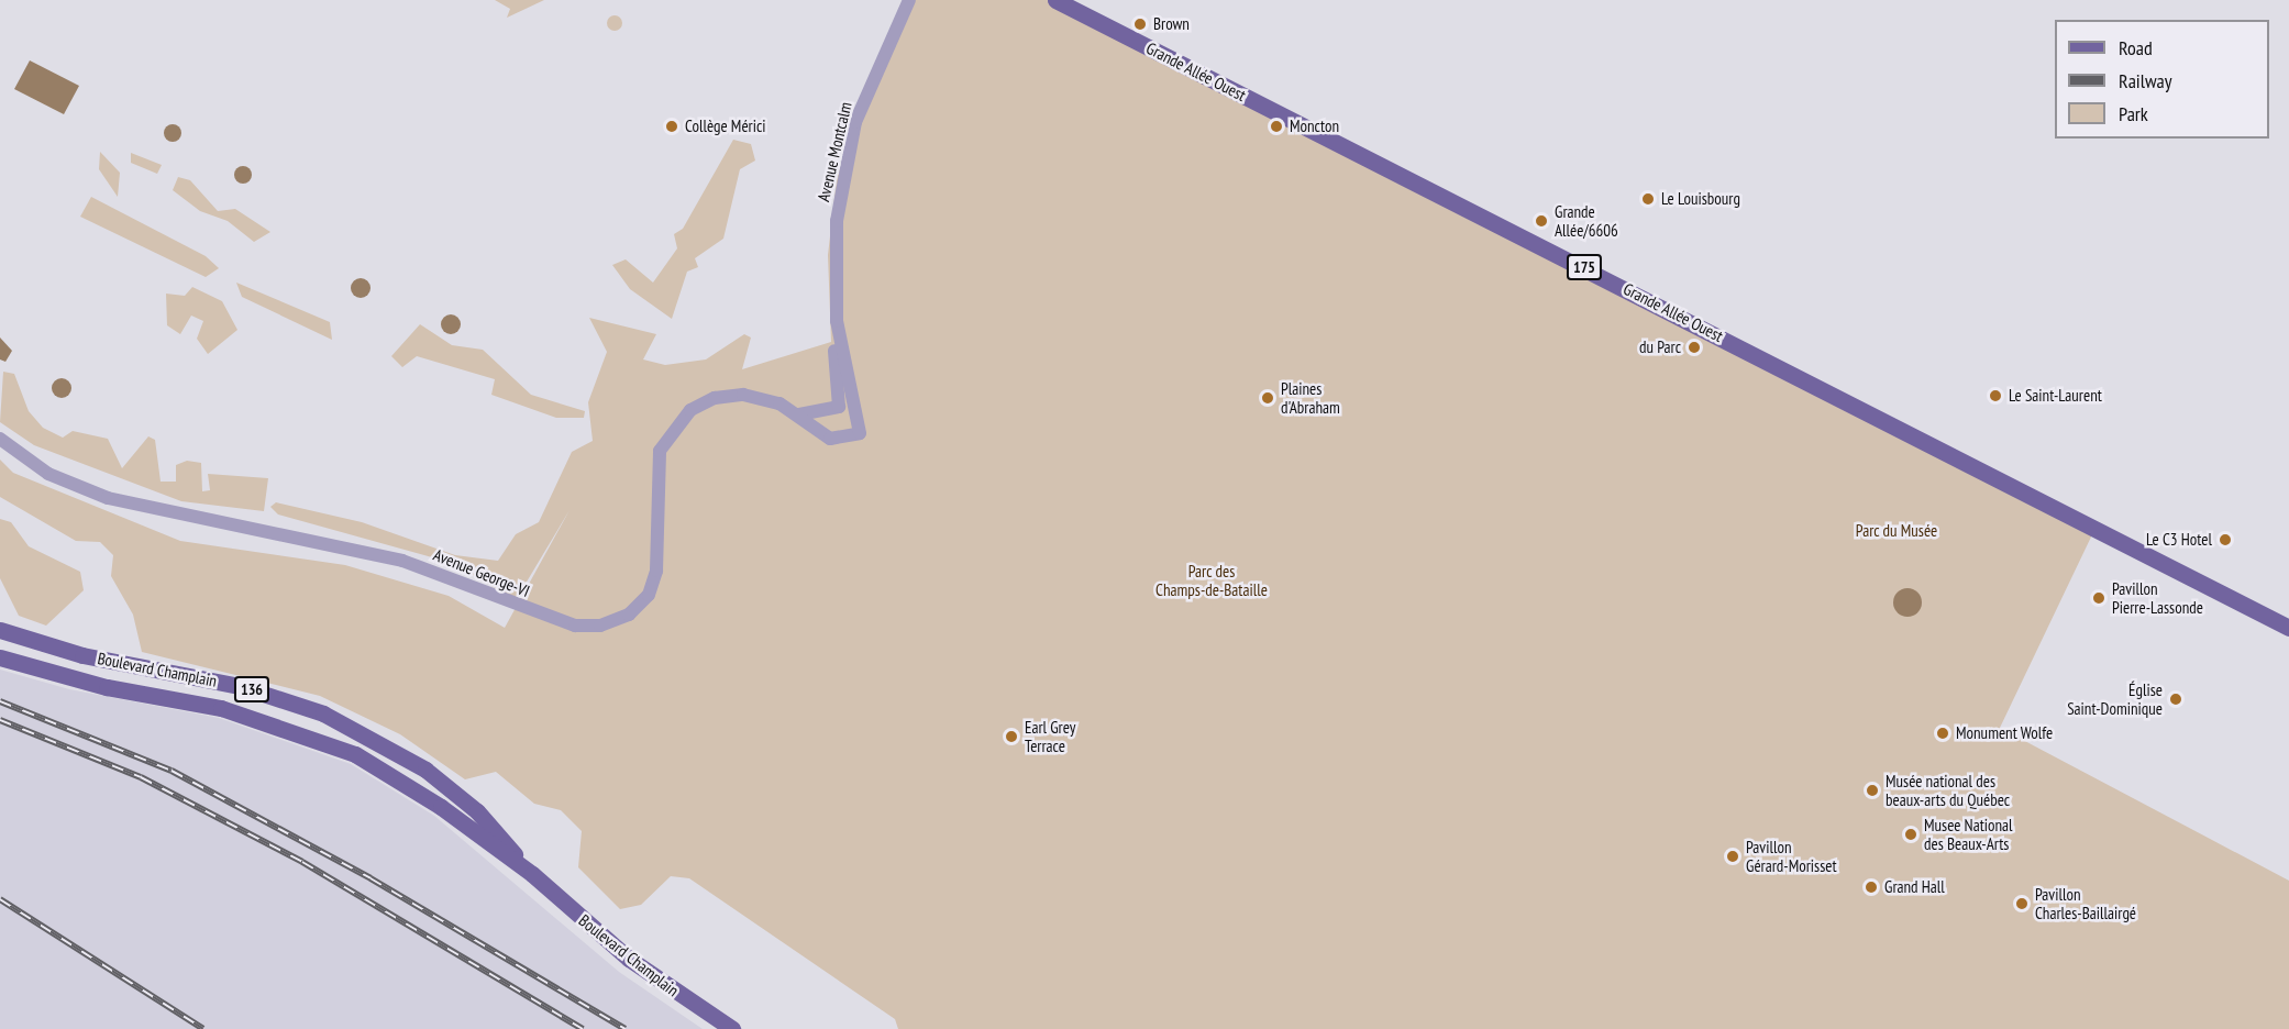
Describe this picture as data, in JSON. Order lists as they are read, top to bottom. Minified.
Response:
{"streets":{"main road":["Grande Allée Ouest","175","Boulevard Champlain","136"],"street":["Avenue Montcalm","Avenue George-VI"]},"crossings":[["Avenue Montcalm","Avenue George-VI"]],"parks":["Parc du Musée","Parc des Champs-de-Bataille"],"places":["Brown","Collège Mérici","Moncton","Le Louisbourg","Grande Allée/6606","du Parc","Le Saint-Laurent","Plaines d'Abraham","Le C3 Hotel","Pavillon Pierre-Lassonde","Église Saint-Dominique","Monument Wolfe","Earl Grey Terrace","Musée national des beaux-arts du Québec","Musee National des Beaux-Arts","Pavillon Gérard-Morisset","Grand Hall","Pavillon Charles-Baillairgé"],"legend":["Road","Railway","Park"]}
